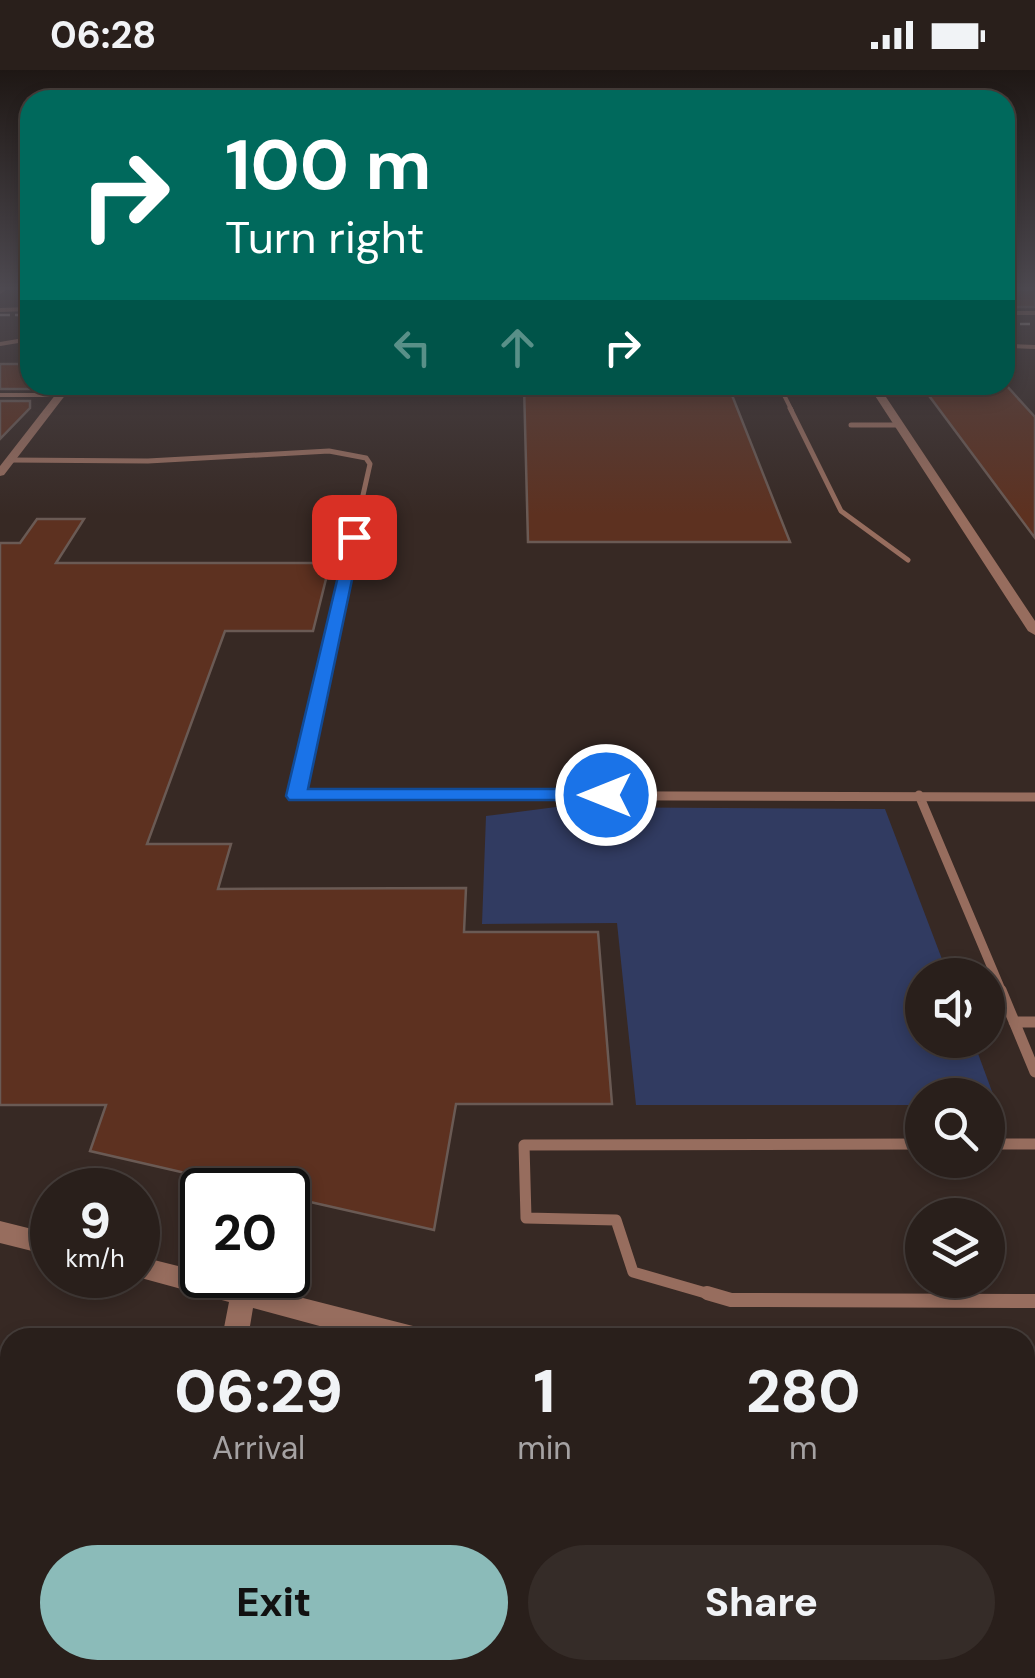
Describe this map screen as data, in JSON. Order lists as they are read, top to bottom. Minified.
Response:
{"page":{"status":"06:28","turn":["100 m","Turn right"],"speed":"9 km/h","limit":"20","eta":["06:29","Arrival","1","min","280","m"],"buttons":["Exit","Share"]}}
